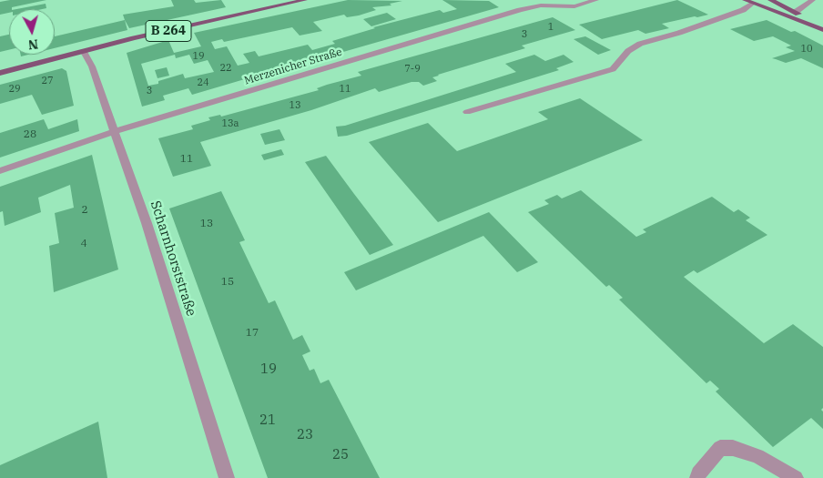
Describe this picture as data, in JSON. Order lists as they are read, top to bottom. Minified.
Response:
{"streets":{"main road":["B 264"],"street":["Merzenicher Straße","Scharnhorststraße"]},"crossings":[["B 264","Scharnhorststraße"],["Merzenicher Straße","Scharnhorststraße"]],"house_numbers":["1","3","10","19","22","7-9","27","24","29","11","3","13","13a","28","11","2","13","4","15","17","19","21","23","25"],"north":"bottom"}
